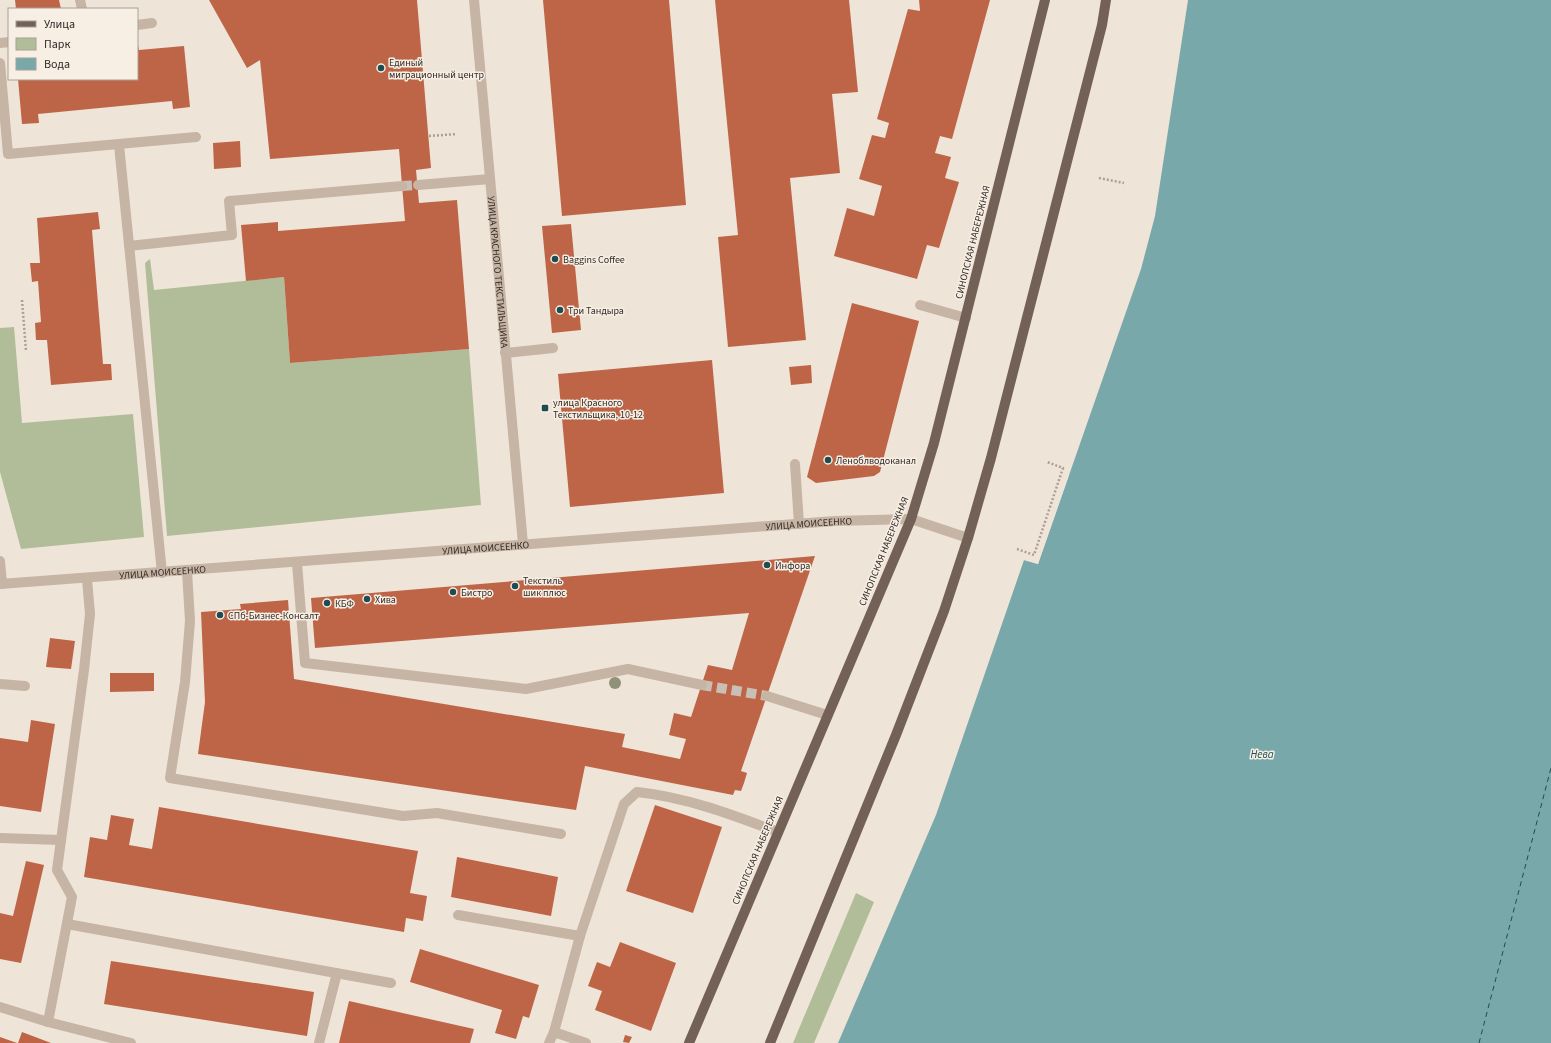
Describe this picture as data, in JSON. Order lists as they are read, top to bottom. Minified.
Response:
{"streets":{"main road":["СИНОПСКАЯ НАБЕРЕЖНАЯ"],"street":["УЛИЦА КРАСНОГО ТЕКСТИЛЬЩИКА","УЛИЦА МОИСЕЕНКО"]},"crossings":[["СИНОПСКАЯ НАБЕРЕЖНАЯ","УЛИЦА МОИСЕЕНКО"],["УЛИЦА КРАСНОГО ТЕКСТИЛЬЩИКА","УЛИЦА МОИСЕЕНКО"]],"water":["Нева"],"places":{"other":["Единый миграционный центр","Baggins Coffee","Три Тандыра","Леноблводоканал","Инфора","Текстиль шик плюс","Бистро","Хива","КБФ","СПб-Бизнес-Консалт"],"transit":["улица Красного Текстильщика, 10-12"]},"legend":["Улица","Парк","Вода"]}
